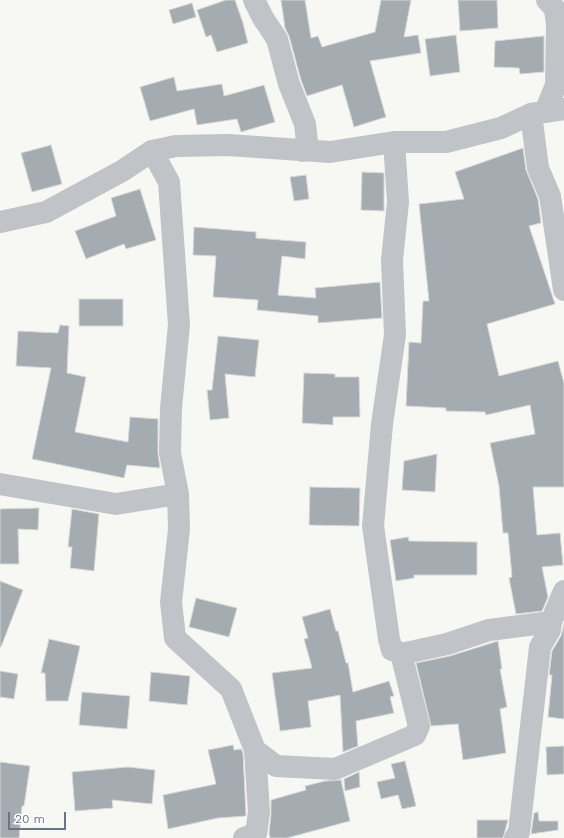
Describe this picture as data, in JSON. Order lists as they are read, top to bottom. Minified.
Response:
{"scale_bar":"20 m"}
